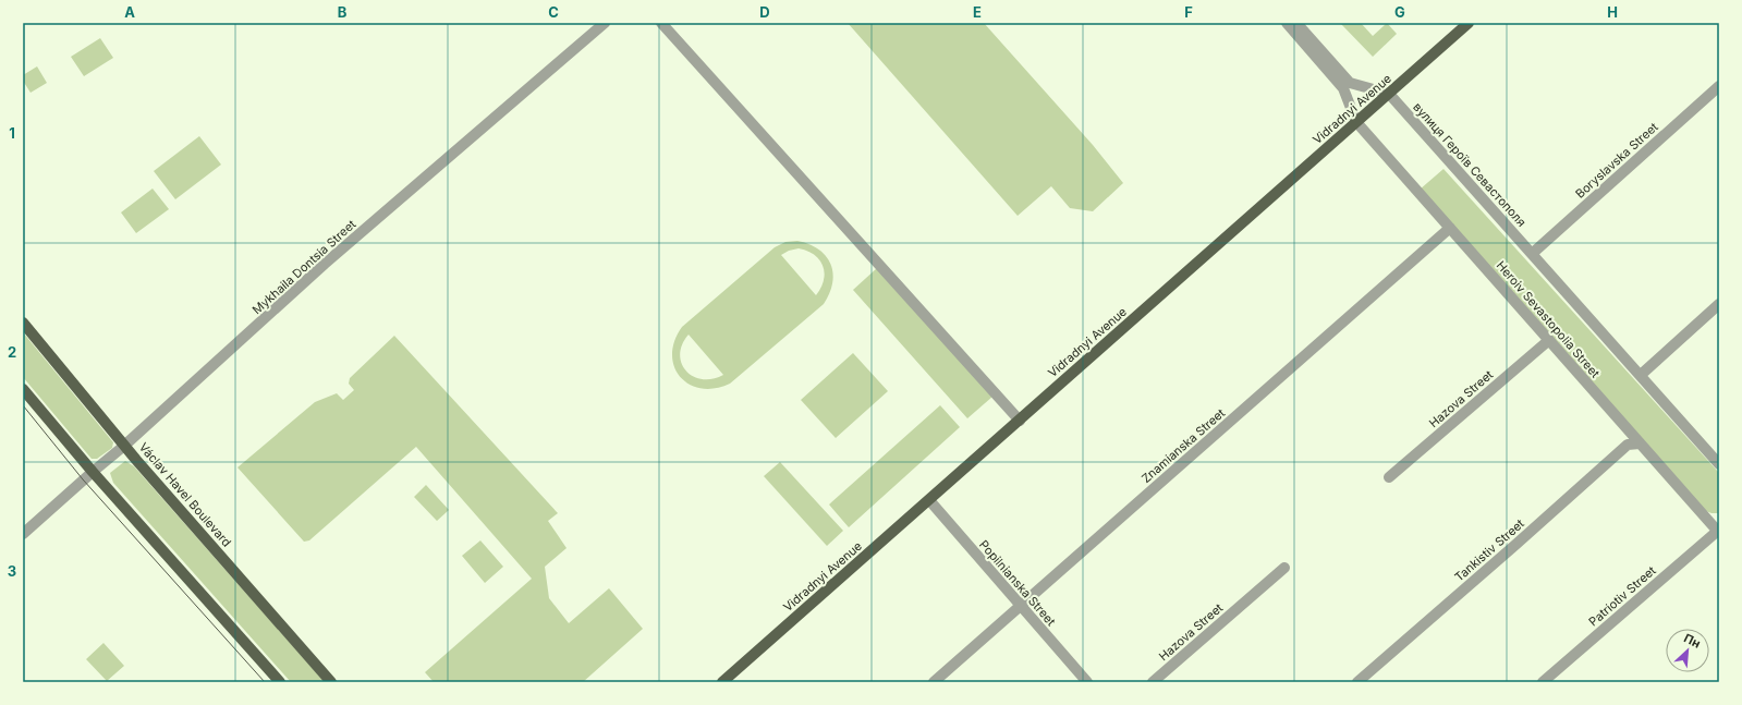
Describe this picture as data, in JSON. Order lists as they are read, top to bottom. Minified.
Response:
{"streets":{"main road":["Vidradnyi Avenue","Václav Havel Boulevard"],"street":["Boryslavska Street","вулиця Героїв Севастополя","Mykhaila Dontsia Street","Heroiv Sevastopolia Street","Hazova Street","Znamianska Street","Tankistiv Street","Popilnianska Street","Patriotiv Street"]},"crossings":[["Vidradnyi Avenue","вулиця Героїв Севастополя"],["Vidradnyi Avenue","Heroiv Sevastopolia Street"],["Vidradnyi Avenue","Popilnianska Street"],["Boryslavska Street","вулиця Героїв Севастополя"],["Mykhaila Dontsia Street","Václav Havel Boulevard"],["Heroiv Sevastopolia Street","Hazova Street"],["Heroiv Sevastopolia Street","Znamianska Street"],["Heroiv Sevastopolia Street","Tankistiv Street"],["Heroiv Sevastopolia Street","Patriotiv Street"],["Znamianska Street","Popilnianska Street"]],"north":"top right","grid":{"columns":["A","B","C","D","E","F","G","H"],"rows":["1","2","3"]}}
